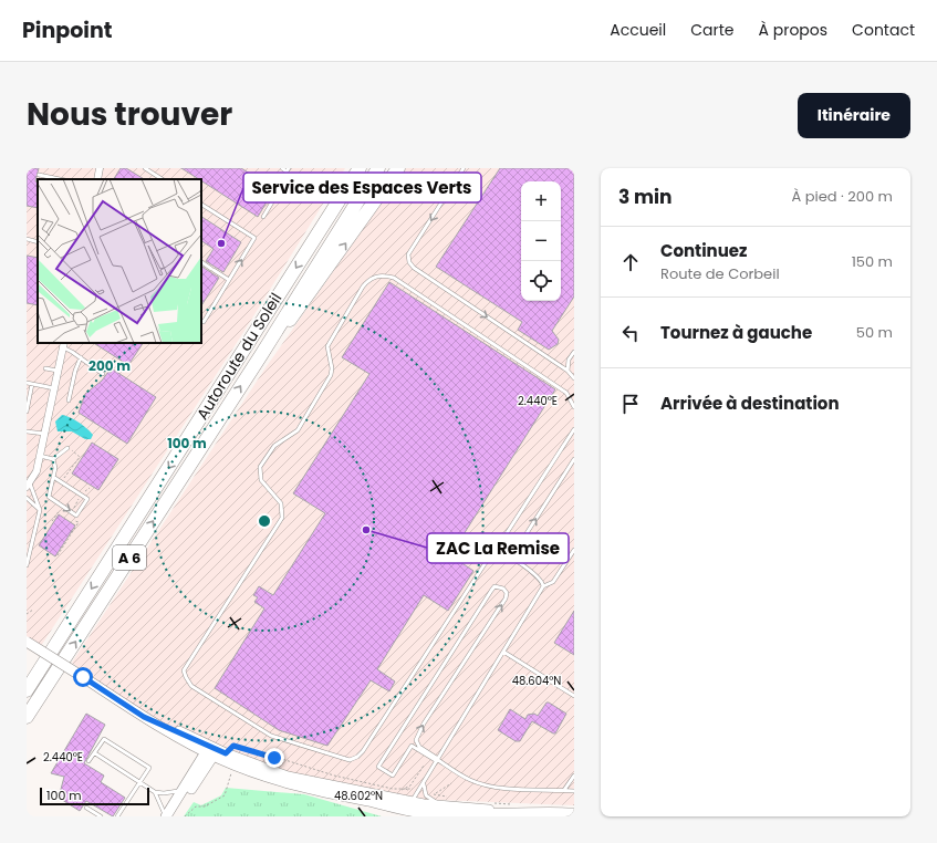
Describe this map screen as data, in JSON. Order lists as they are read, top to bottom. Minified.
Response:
{"streets":{"highway":["Autoroute du Soleil","A 6"]},"places":["Service des Espaces Verts","ZAC La Remise"],"scale_bar":"100 m","page":{"header":"Pinpoint","nav":["Accueil","Carte","À propos","Contact"],"title":"Nous trouver","buttons":"Itinéraire","heading":["3 min","À pied · 200 m"],"map_buttons":["+","−"],"list":[["Continuez","Route de Corbeil","150 m"],["Tournez à gauche","50 m"],"Arrivée à destination"],"scale":"100 m"},"coordinates":["2.440°E","48.604°N","48.602°N"],"rings":["200 m","100 m"]}
